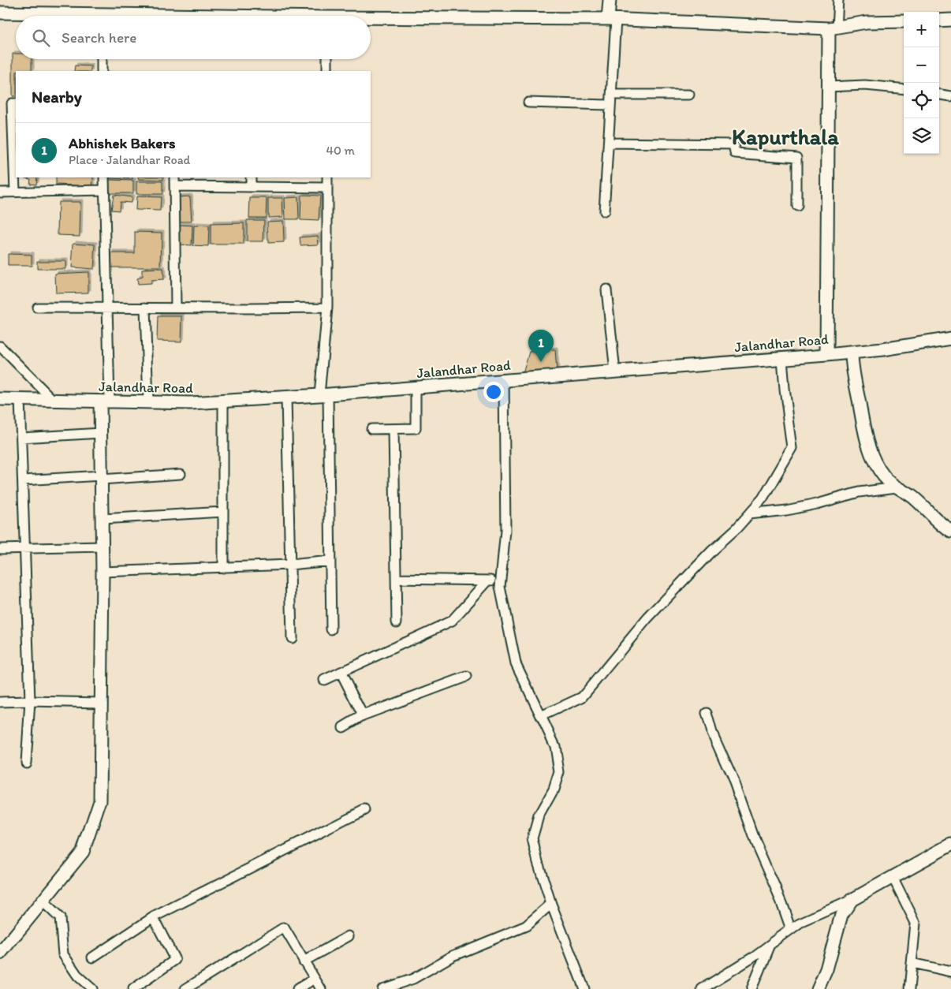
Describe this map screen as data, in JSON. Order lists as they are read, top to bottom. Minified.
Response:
{"streets":{"street":["Jalandhar Road"]},"districts":["Kapurthala"],"page":{"map_buttons":["+","−"],"search":"Search here","heading":"Nearby","list":[{"mark":"1","name":"Abhishek Bakers","note":"Place · Jalandhar Road","value":"40 m"}],"pins":"1"}}
